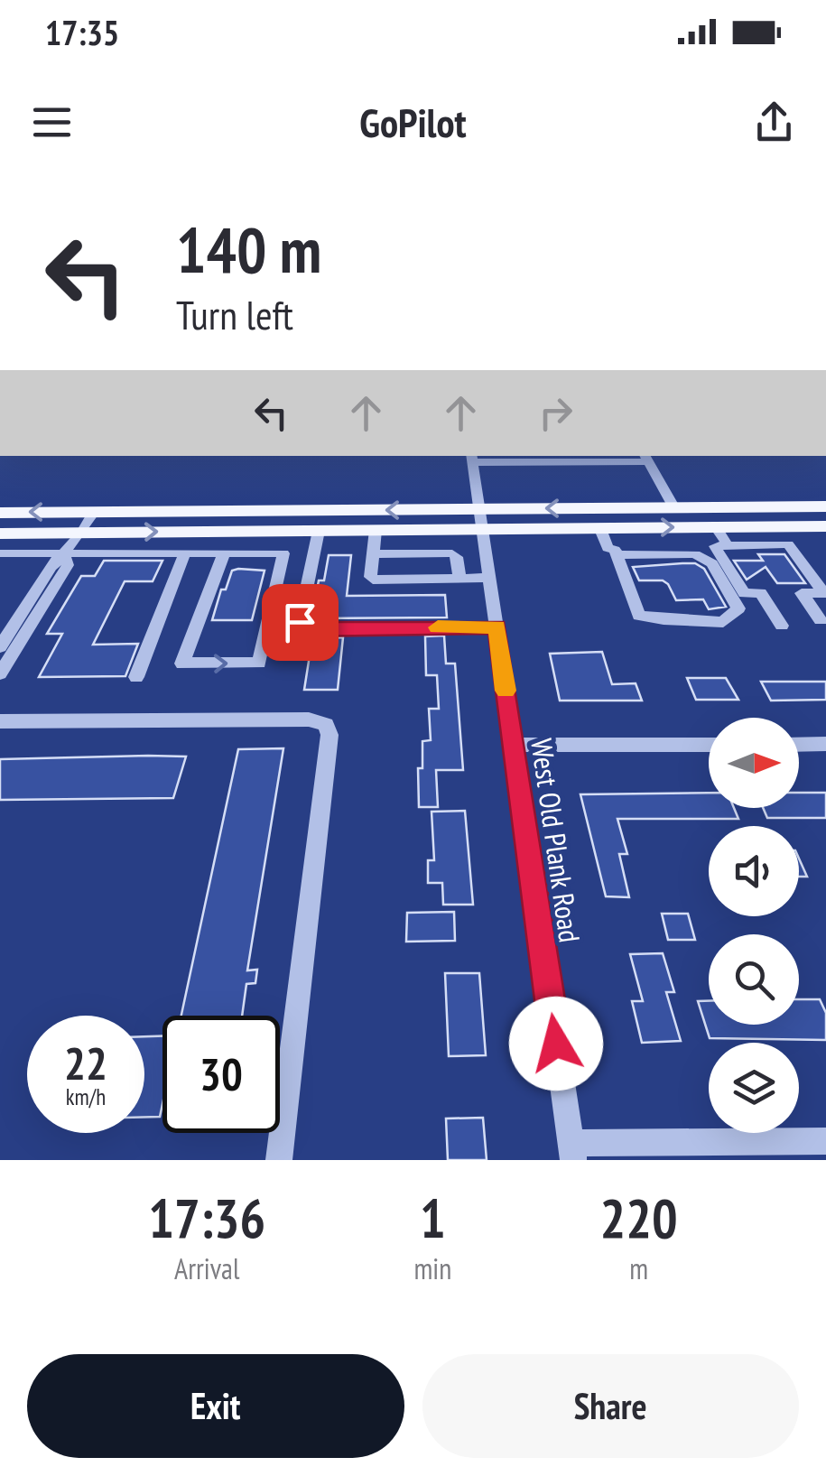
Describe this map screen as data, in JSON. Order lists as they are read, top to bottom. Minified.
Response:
{"streets":{"street":["West Old Plank Road"]},"north":"right","page":{"status":"17:35","header":"GoPilot","turn":["140 m","Turn left"],"speed":"22 km/h","limit":"30","eta":["17:36","Arrival","1","min","220","m"],"buttons":["Exit","Share"]}}
